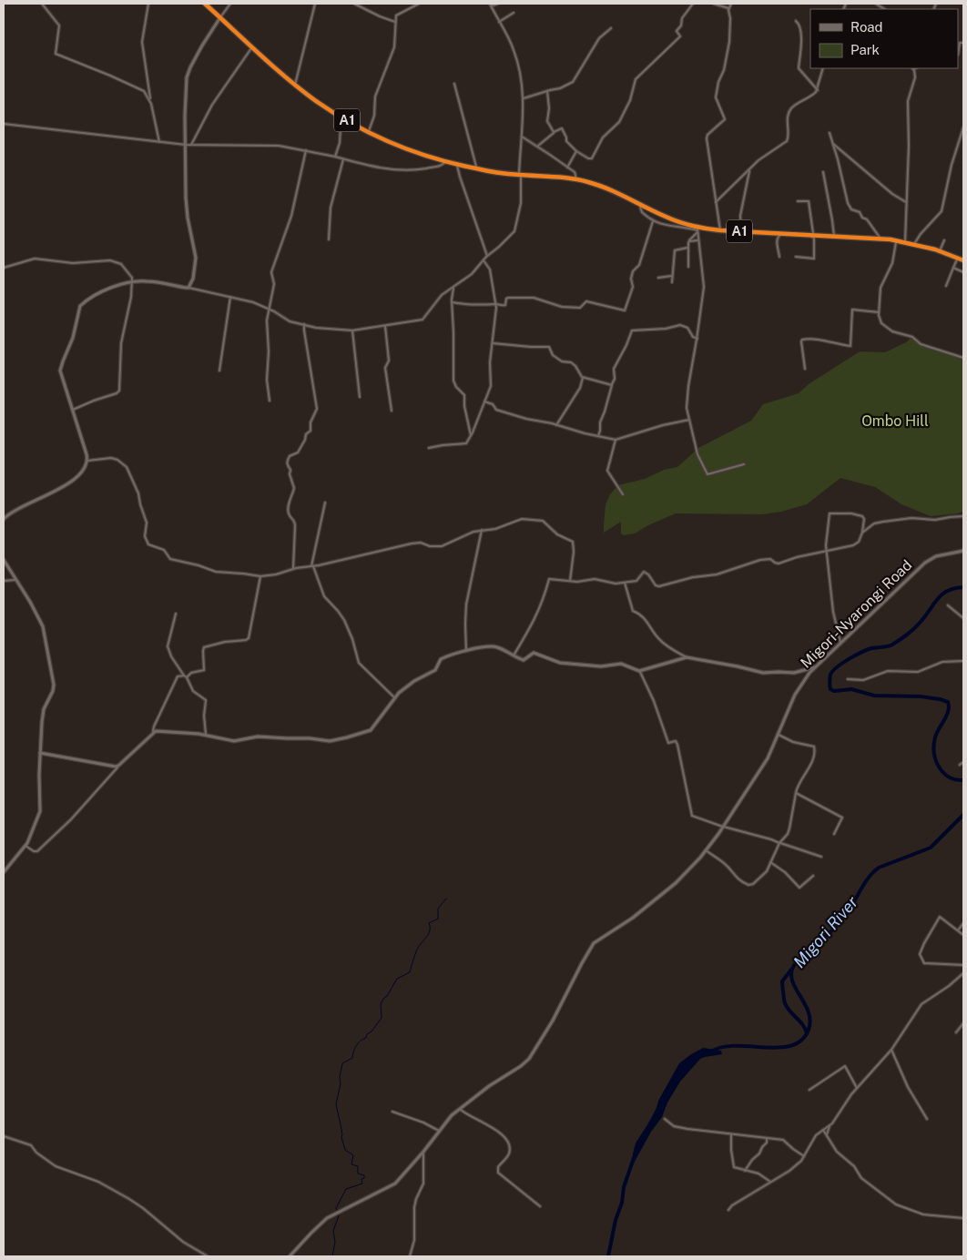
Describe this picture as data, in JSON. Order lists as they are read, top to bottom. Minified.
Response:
{"streets":{"highway":["A1"],"street":["Migori-Nyarongi Road"]},"water":["Migori River"],"parks":["Ombo Hill"],"legend":["Road","Park"]}
